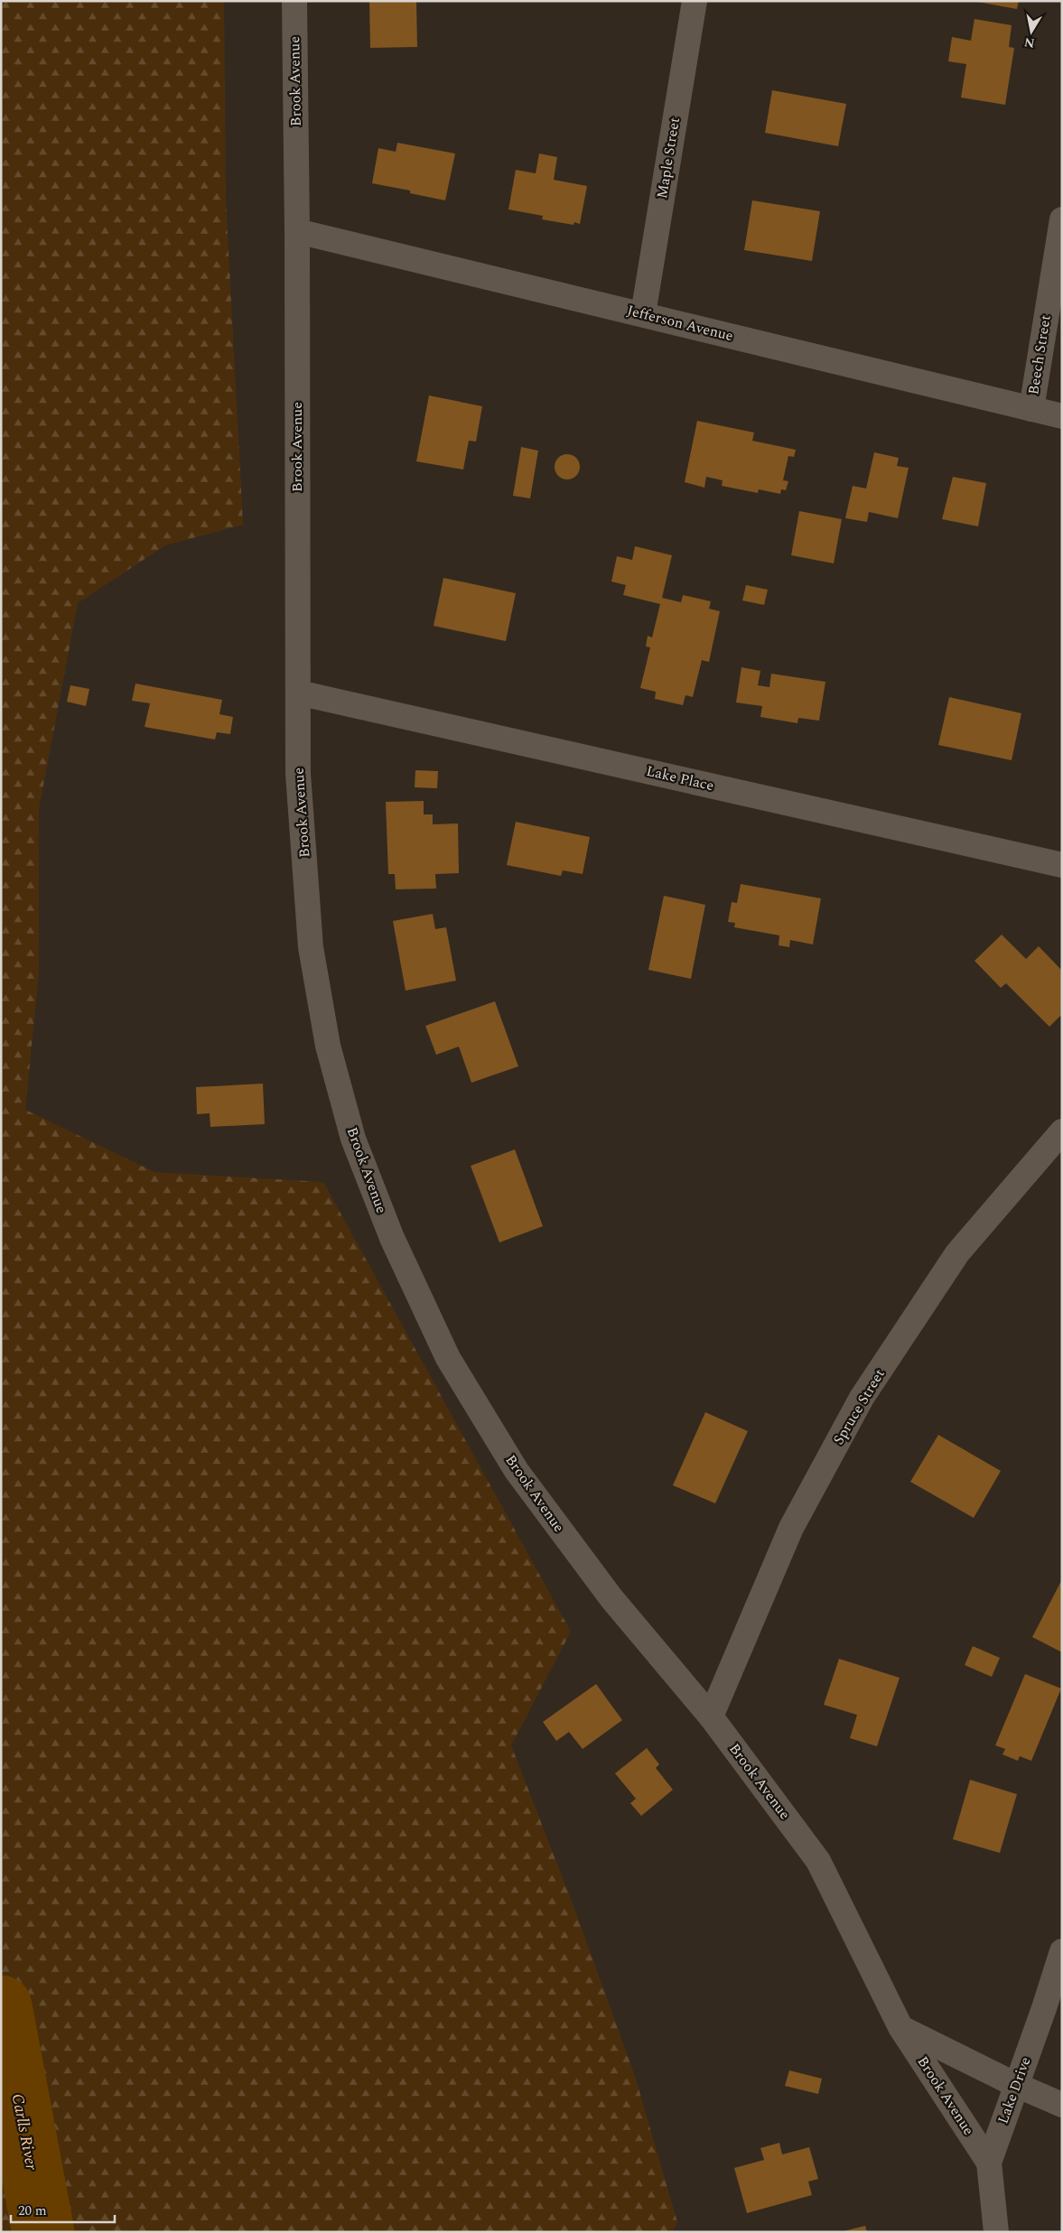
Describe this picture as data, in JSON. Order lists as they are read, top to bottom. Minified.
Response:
{"streets":{"street":["Brook Avenue","Maple Street","Jefferson Avenue","Beech Street","Lake Place","Spruce Street","Lake Drive"]},"crossings":[["Brook Avenue","Jefferson Avenue"],["Brook Avenue","Lake Place"],["Brook Avenue","Spruce Street"],["Brook Avenue","Lake Drive"],["Maple Street","Jefferson Avenue"],["Jefferson Avenue","Beech Street"]],"water":["Carlls River"],"scale_bar":"20 m","north":"bottom"}
